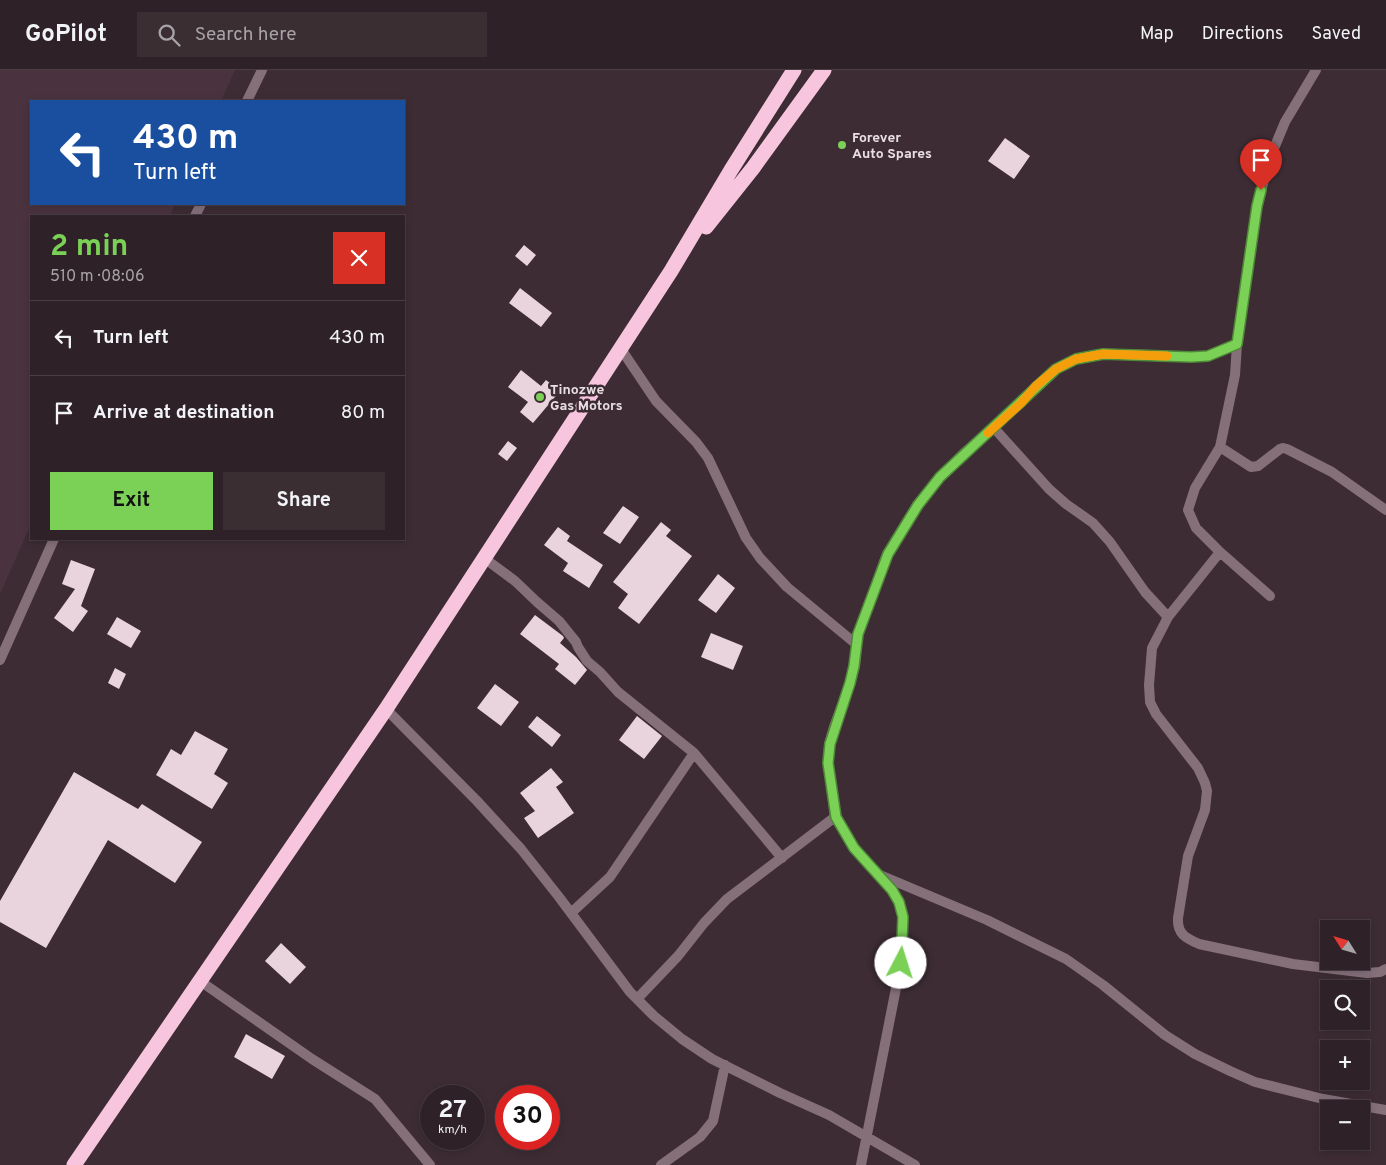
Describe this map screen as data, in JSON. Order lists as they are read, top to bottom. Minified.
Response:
{"places":["Forever Auto Spares","Tinozwe Gas Motors"],"north":"top left","page":{"header":"GoPilot","search":"Search here","nav":["Map","Directions","Saved"],"turn":["430 m","Turn left"],"heading":["2 min","510 m · 08:06"],"list":[{"name":"Turn left","value":"430 m"},{"name":"Arrive at destination","value":"80 m"}],"buttons":["Exit","Share"],"map_buttons":["+","−"],"speed":"27 km/h","limit":"30"}}
